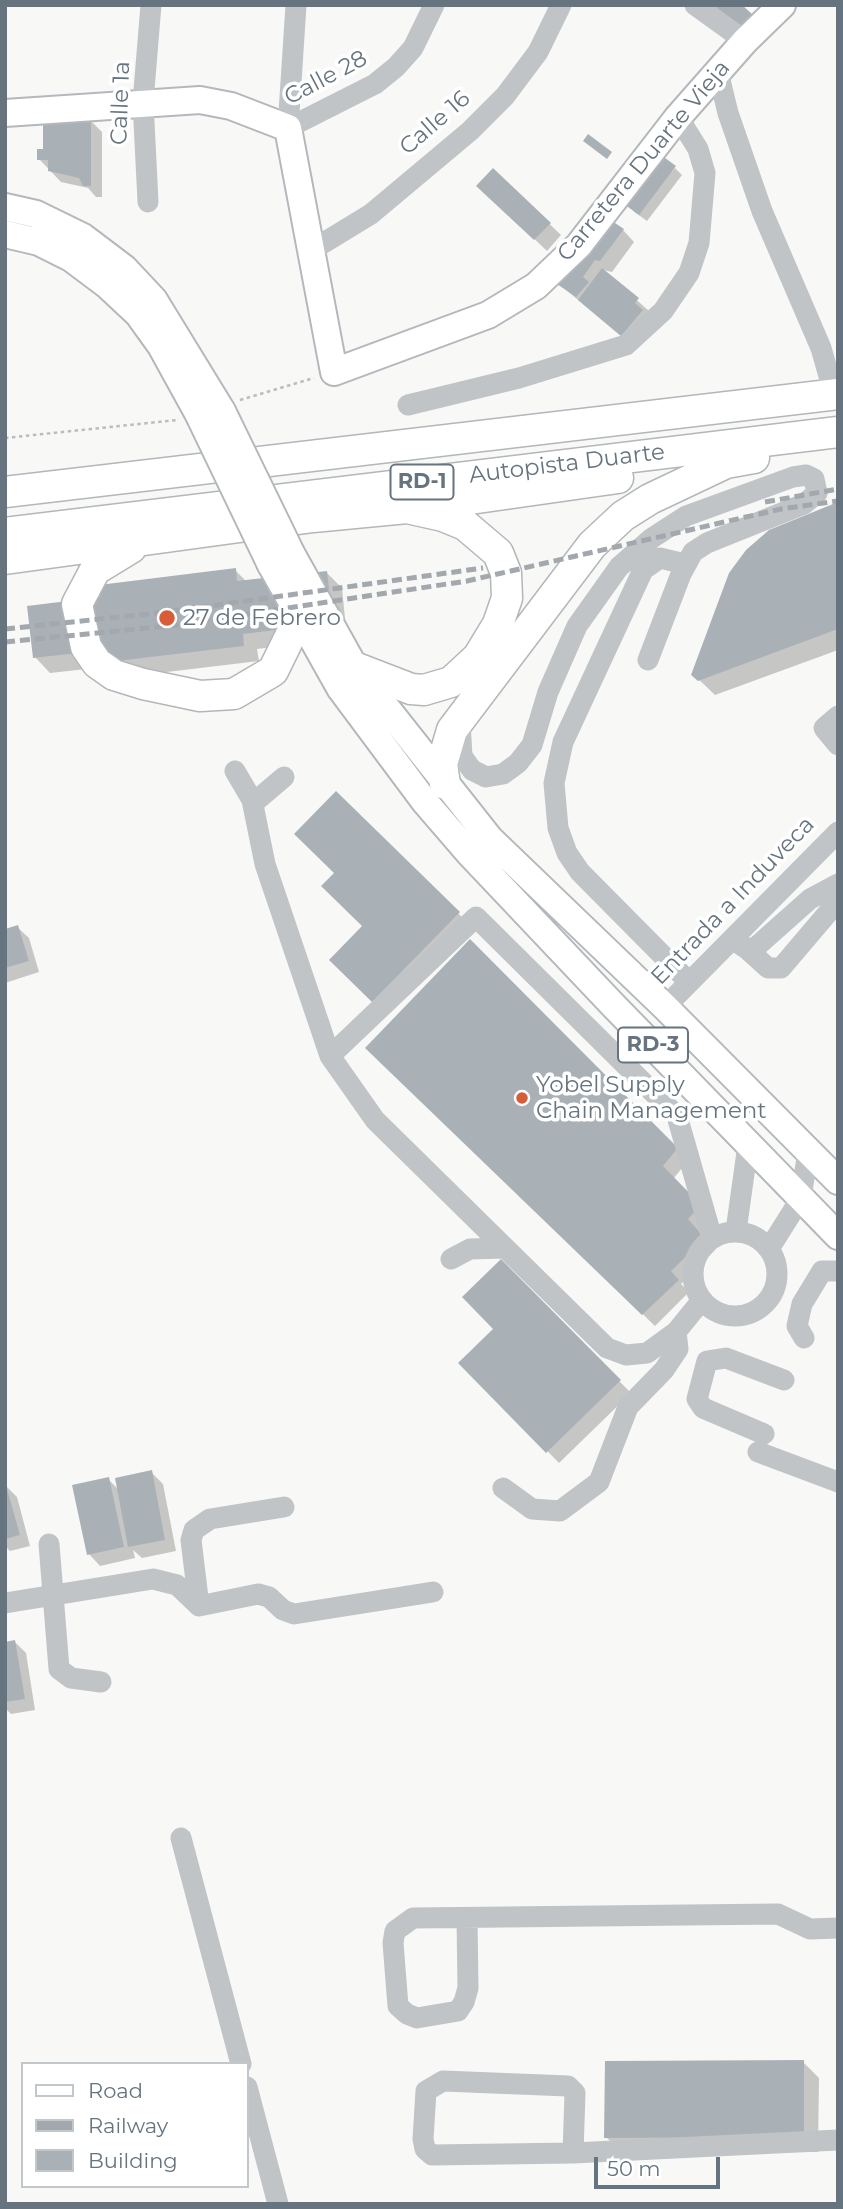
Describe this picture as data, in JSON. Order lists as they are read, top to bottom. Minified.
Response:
{"streets":{"highway":["Autopista Duarte","RD-1"],"main road":["Carretera Duarte Vieja","RD-3"],"street":["Calle 28","Calle 1a","Calle 16","Entrada a Induveca"]},"crossings":[["Entrada a Induveca","RD-3"]],"places":["27 de Febrero","Yobel Supply Chain Management"],"legend":["Road","Railway","Building"],"scale_bar":"50 m"}
